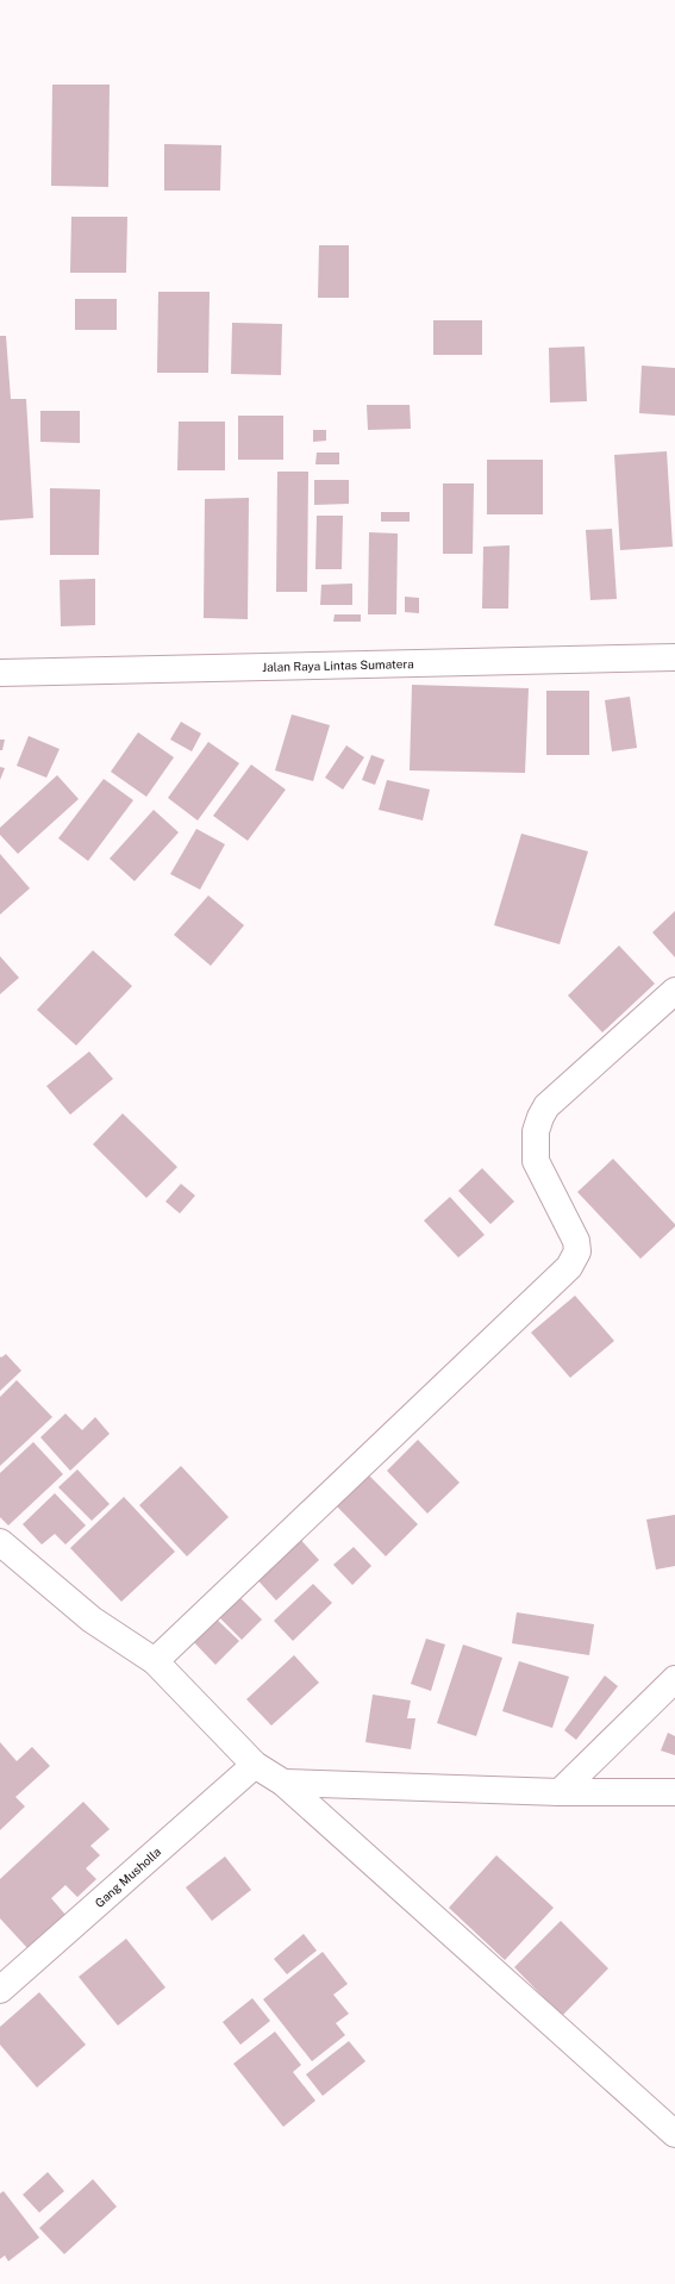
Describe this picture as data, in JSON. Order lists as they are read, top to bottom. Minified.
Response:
{"streets":{"main road":["Jalan Raya Lintas Sumatera","Gang Musholla"]}}
